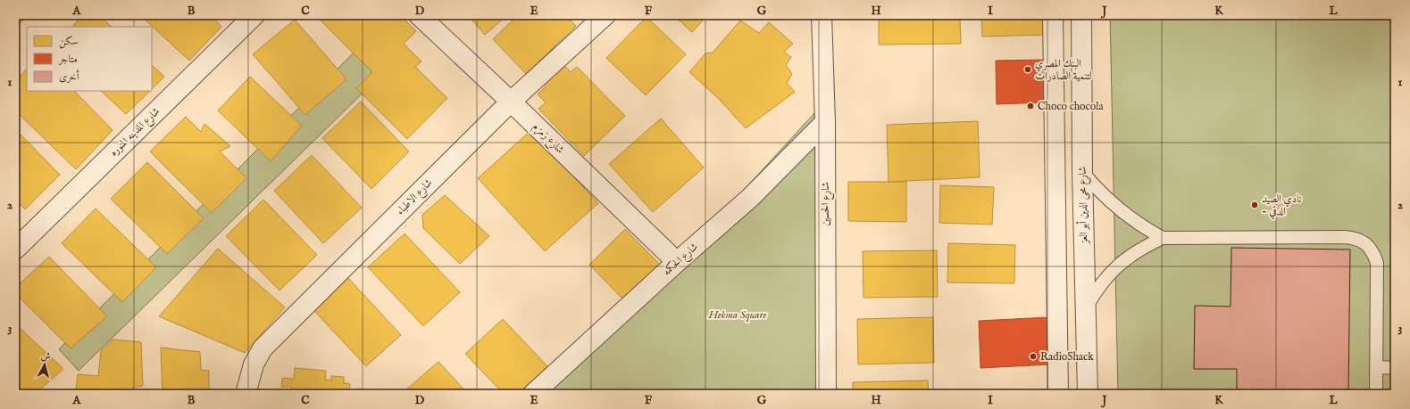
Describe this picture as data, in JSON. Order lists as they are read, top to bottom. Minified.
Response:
{"streets":{"street":["شارع المدينه المنوره","شارع زمزم","شارع الاطباء","شارع الحسين","شارع محى الدين أبو العز","شارع الحكمه"]},"crossings":[["شارع زمزم","شارع الاطباء"],["شارع زمزم","شارع الحكمه"],["شارع الحسين","شارع الحكمه"]],"parks":["Hekma Square"],"places":["البنك المصري لتنمية الصادرات","Choco chocola","نادي الصيد - الدقي","RadioShack"],"legend":["سكن","متاجر","أخرى"],"north":"top","grid":{"columns":["A","B","C","D","E","F","G","H","I","J","K","L"],"rows":["1","2","3"]}}
